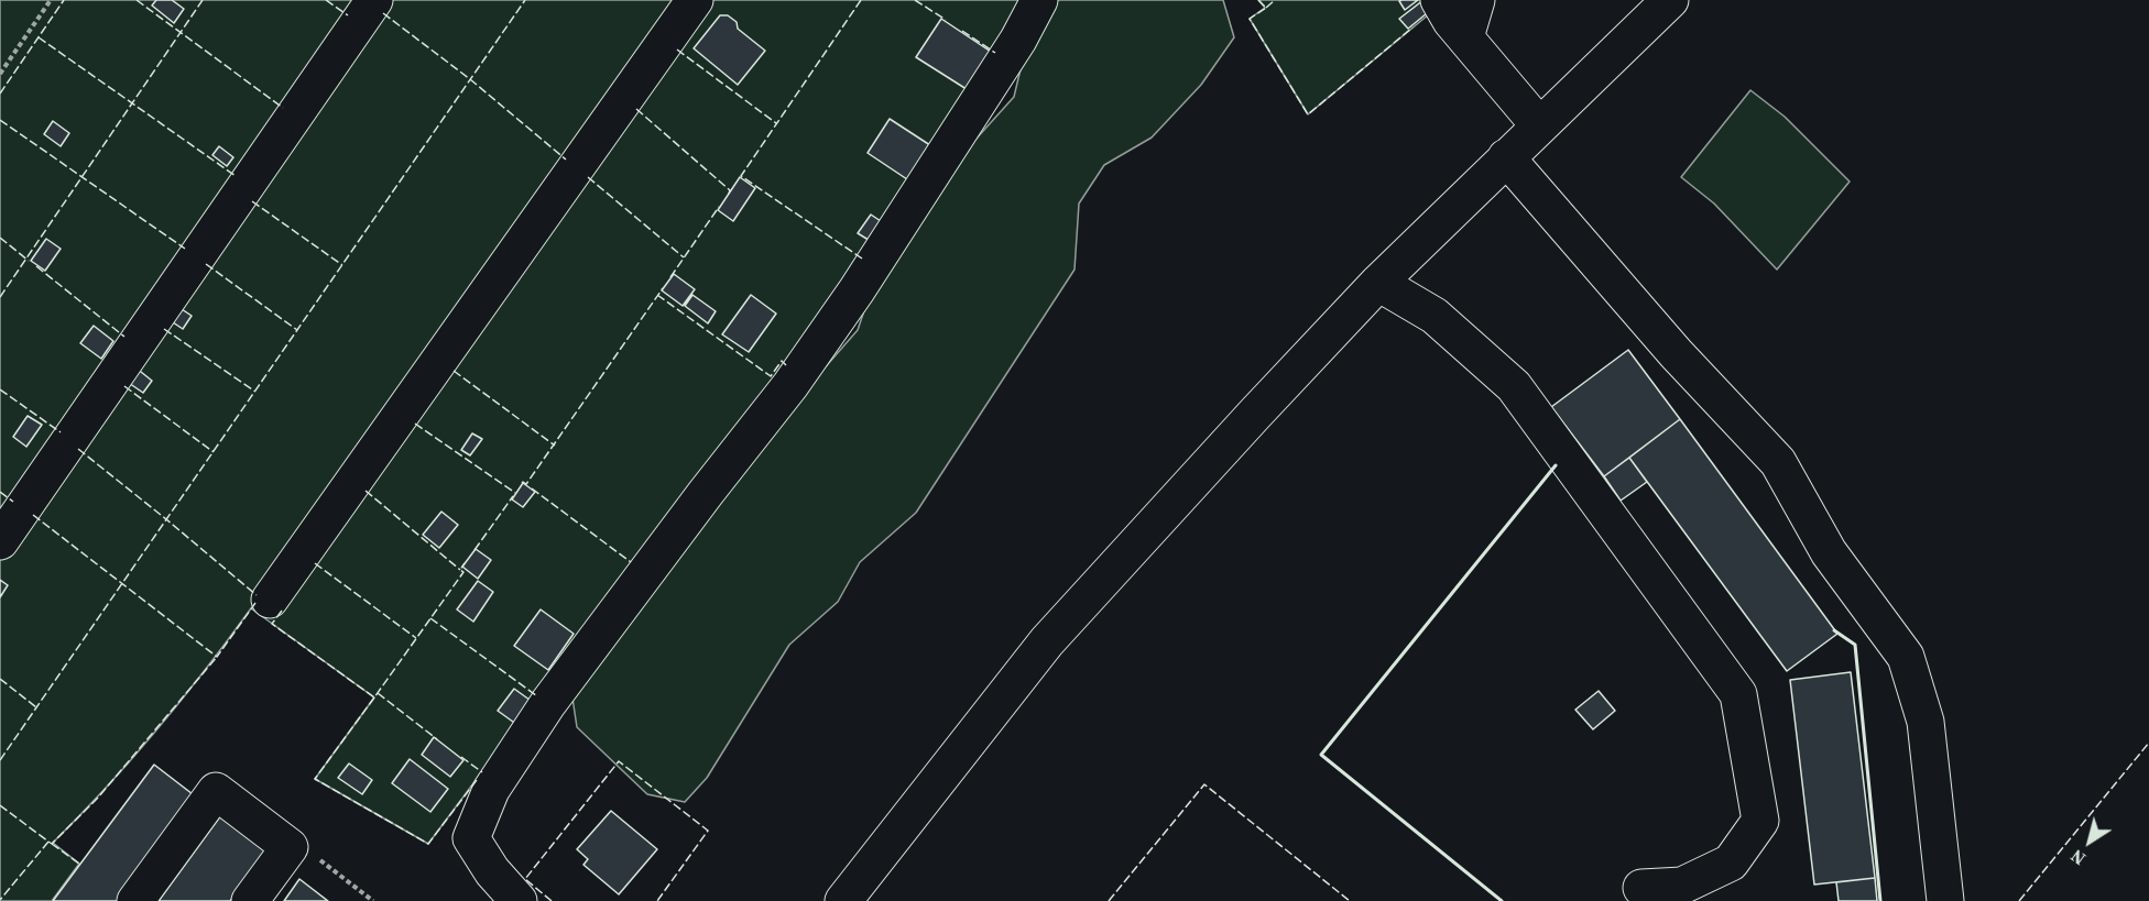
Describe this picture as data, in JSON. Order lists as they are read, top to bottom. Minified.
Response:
{"north":"bottom left"}
